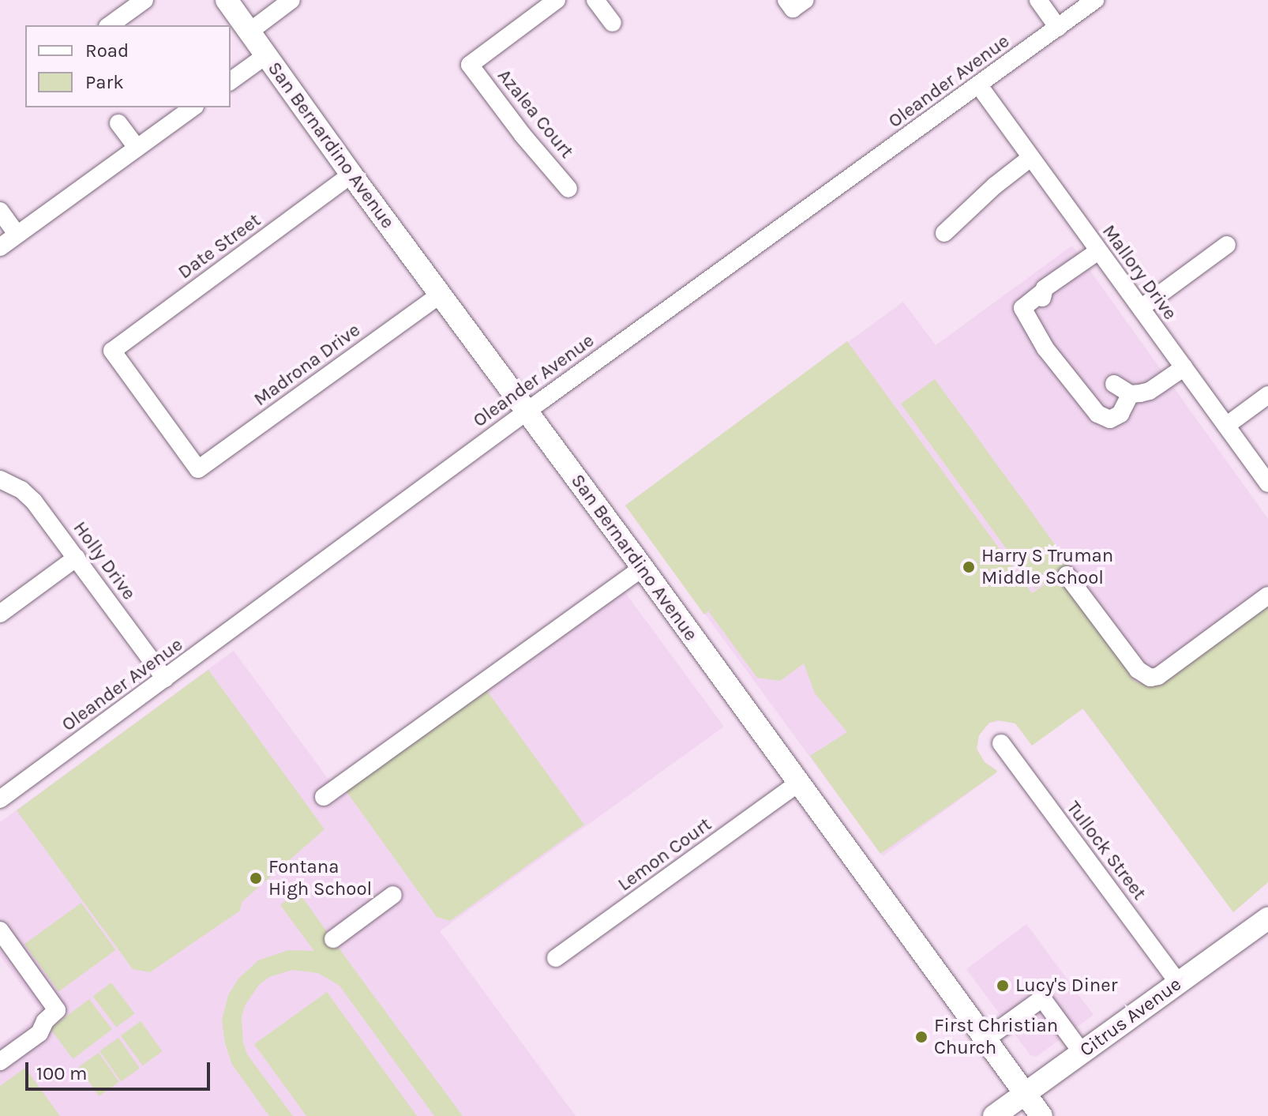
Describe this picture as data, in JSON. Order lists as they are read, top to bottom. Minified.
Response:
{"streets":{"main road":["San Bernardino Avenue","Citrus Avenue"],"street":["Oleander Avenue","Azalea Court","Date Street","Mallory Drive","Madrona Drive","Holly Drive","Tullock Street","Lemon Court"]},"crossings":[["Oleander Avenue","San Bernardino Avenue"],["Oleander Avenue","Mallory Drive"],["Oleander Avenue","Holly Drive"],["San Bernardino Avenue","Date Street"],["San Bernardino Avenue","Madrona Drive"],["San Bernardino Avenue","Lemon Court"],["San Bernardino Avenue","Citrus Avenue"],["Date Street","Madrona Drive"],["Tullock Street","Citrus Avenue"]],"places":["Harry S Truman Middle School","Fontana High School","Lucy's Diner","First Christian Church"],"legend":["Road","Park"],"scale_bar":"100 m"}
